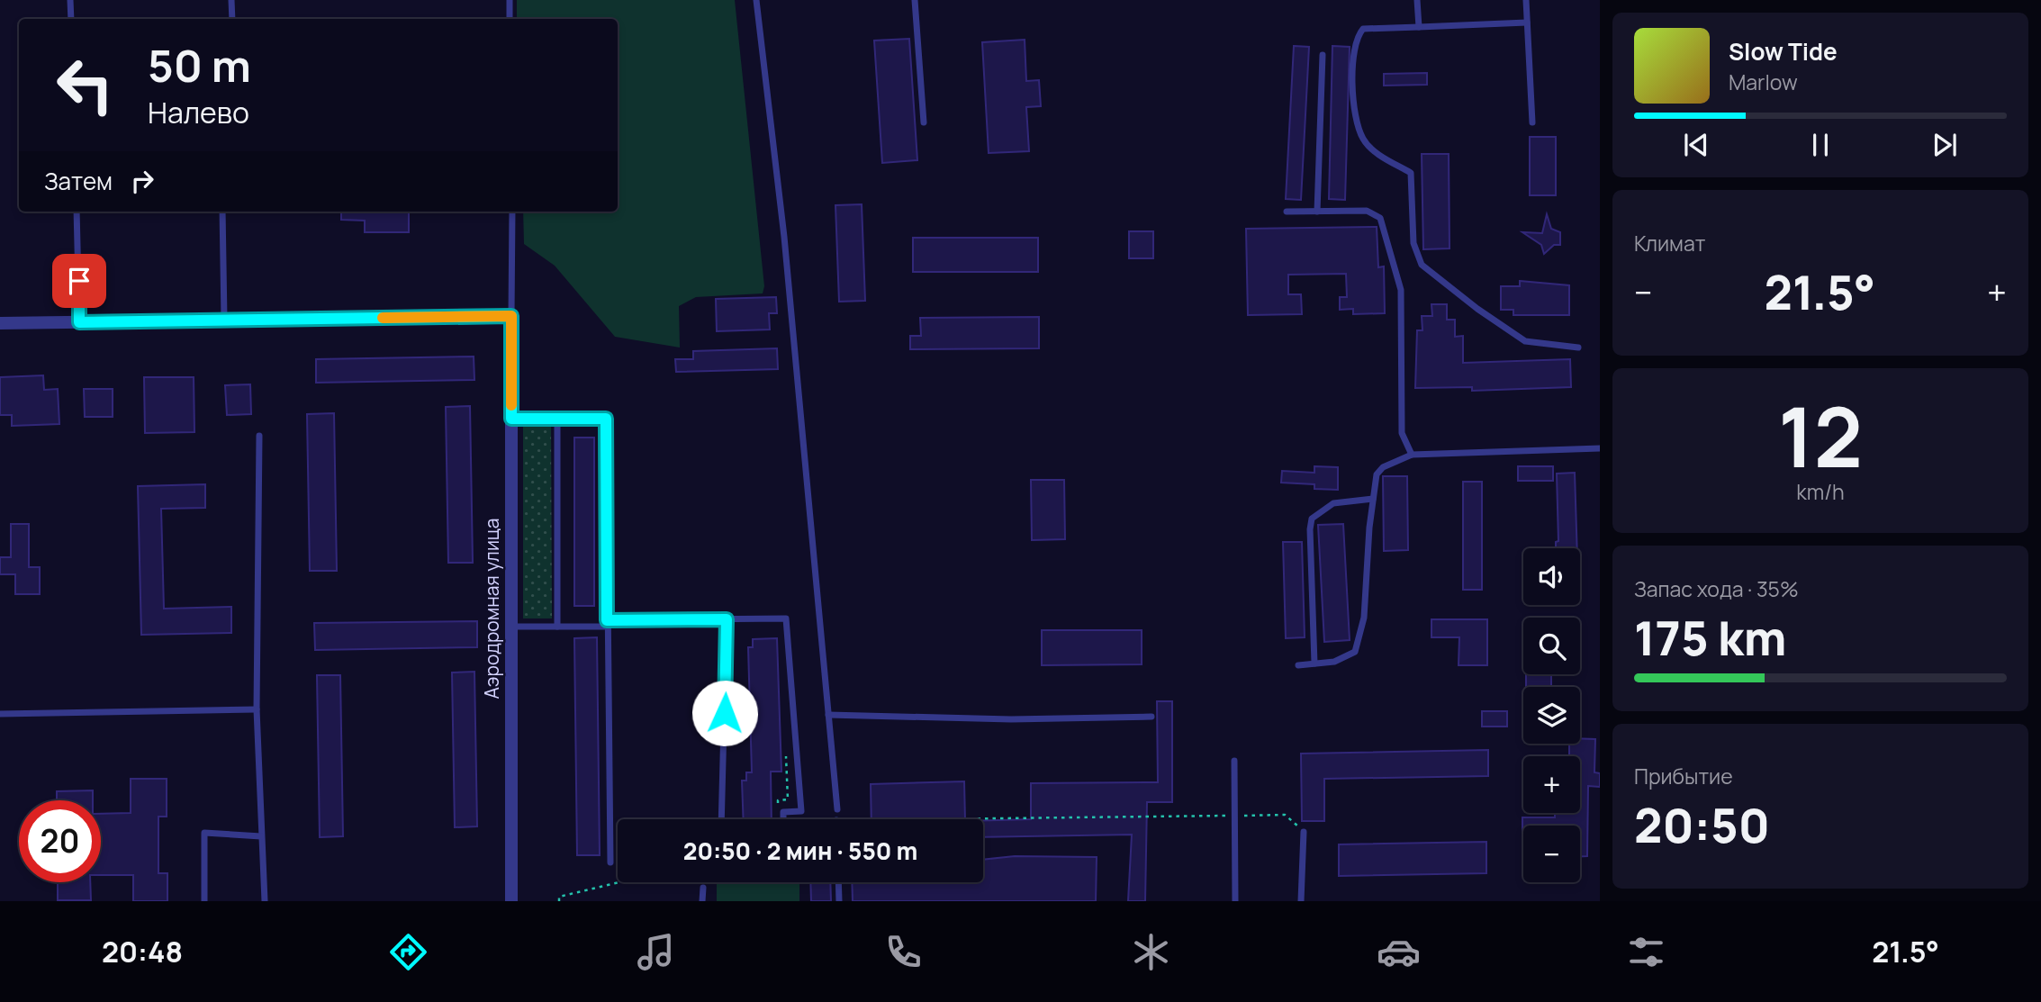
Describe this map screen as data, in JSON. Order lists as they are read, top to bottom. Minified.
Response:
{"streets":{"street":["Аэродромная улица"]},"page":{"turn":["50 m","Налево"],"song":["Slow Tide","Marlow"],"then":"Затем","tile":["Климат",["12","km/h"],["Запас хода · 35%","175 km"],["Прибытие","20:50"]],"heat":["−","21.5°","+"],"map_buttons":["+","−"],"limit":"20","trip":"20:50 · 2 мин · 550 m","tabs":["20:48","21.5°"]}}
